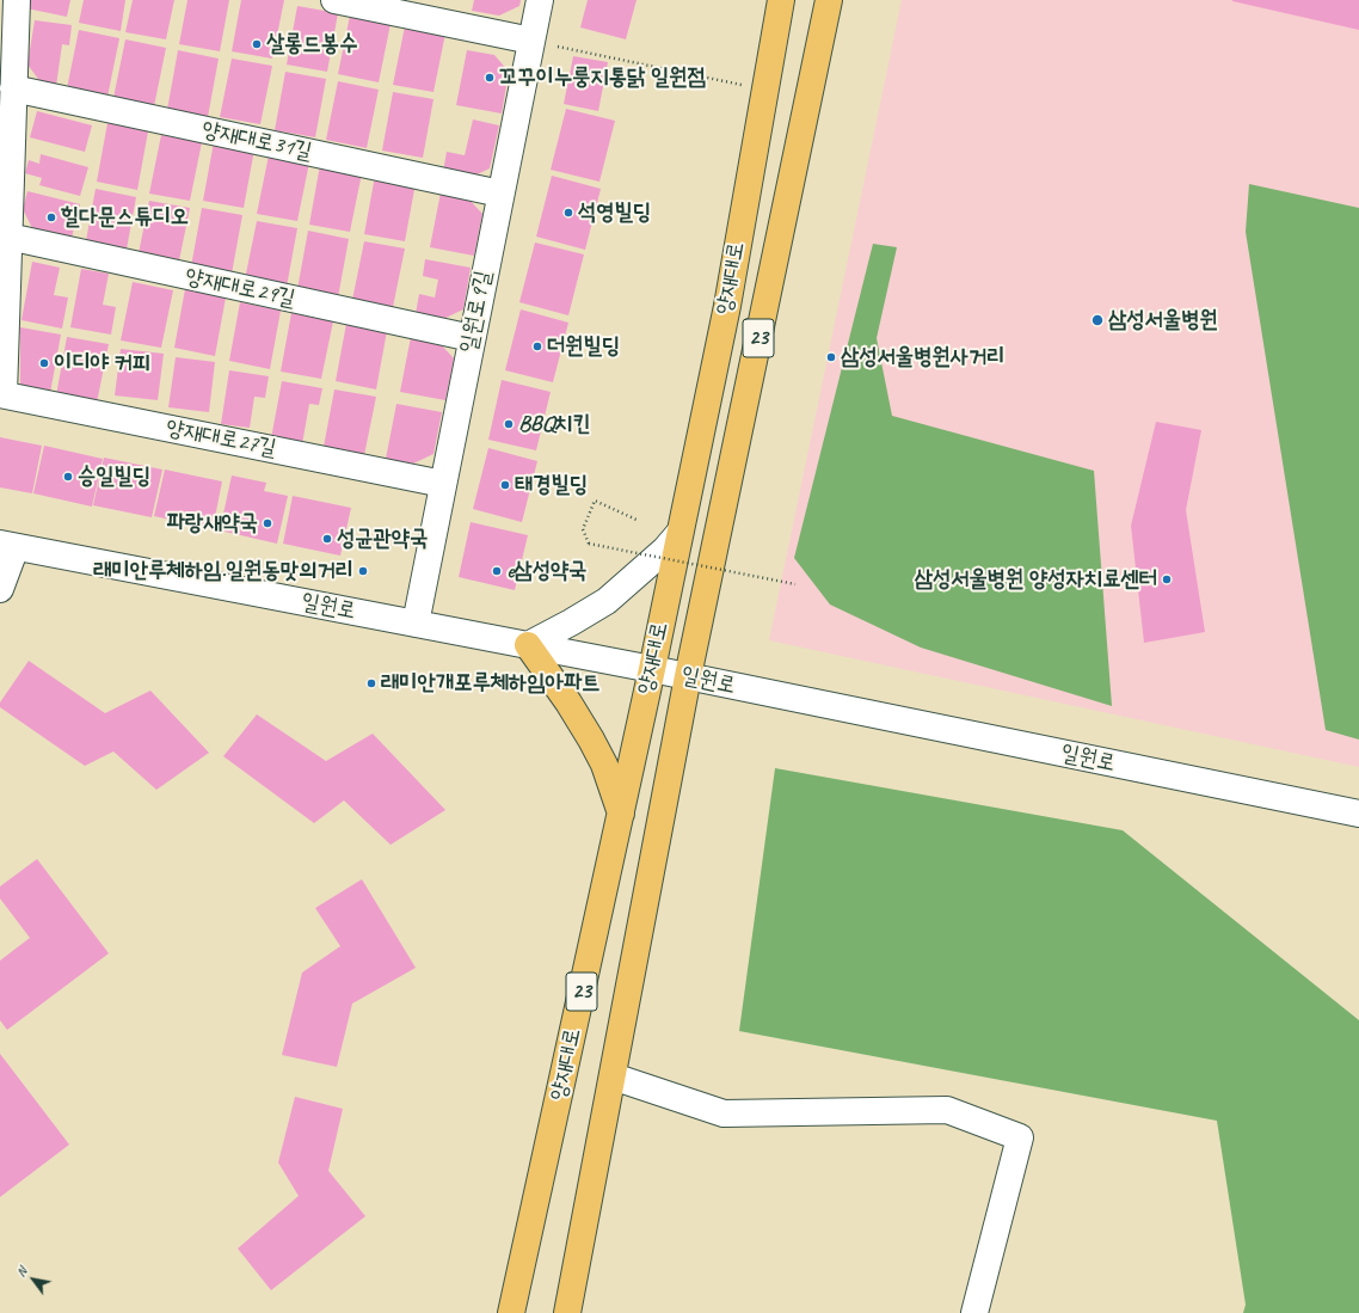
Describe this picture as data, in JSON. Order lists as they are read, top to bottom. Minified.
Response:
{"streets":{"main road":["양재대로","23"],"street":["양재대로31길","양재대로29길","일원로9길","양재대로27길","일원로"]},"crossings":[["양재대로31길","일원로9길"],["양재대로","일원로"],["양재대로29길","일원로9길"],["일원로9길","양재대로27길"],["일원로9길","일원로"]],"places":["살롱드봉수","꼬꾸이누룽지통닭 일원점","석영빌딩","힐다문스튜디오","삼성서울병원","더원빌딩","삼성서울병원사거리","이디야 커피","BBQ치킨","승일빌딩","태경빌딩","파랑새약국","성균관약국","래미안루체하임.일원동맛의거리","e삼성약국","삼성서울병원 양성자치료센터","래미안개포루체하임아파트"],"north":"top left"}
